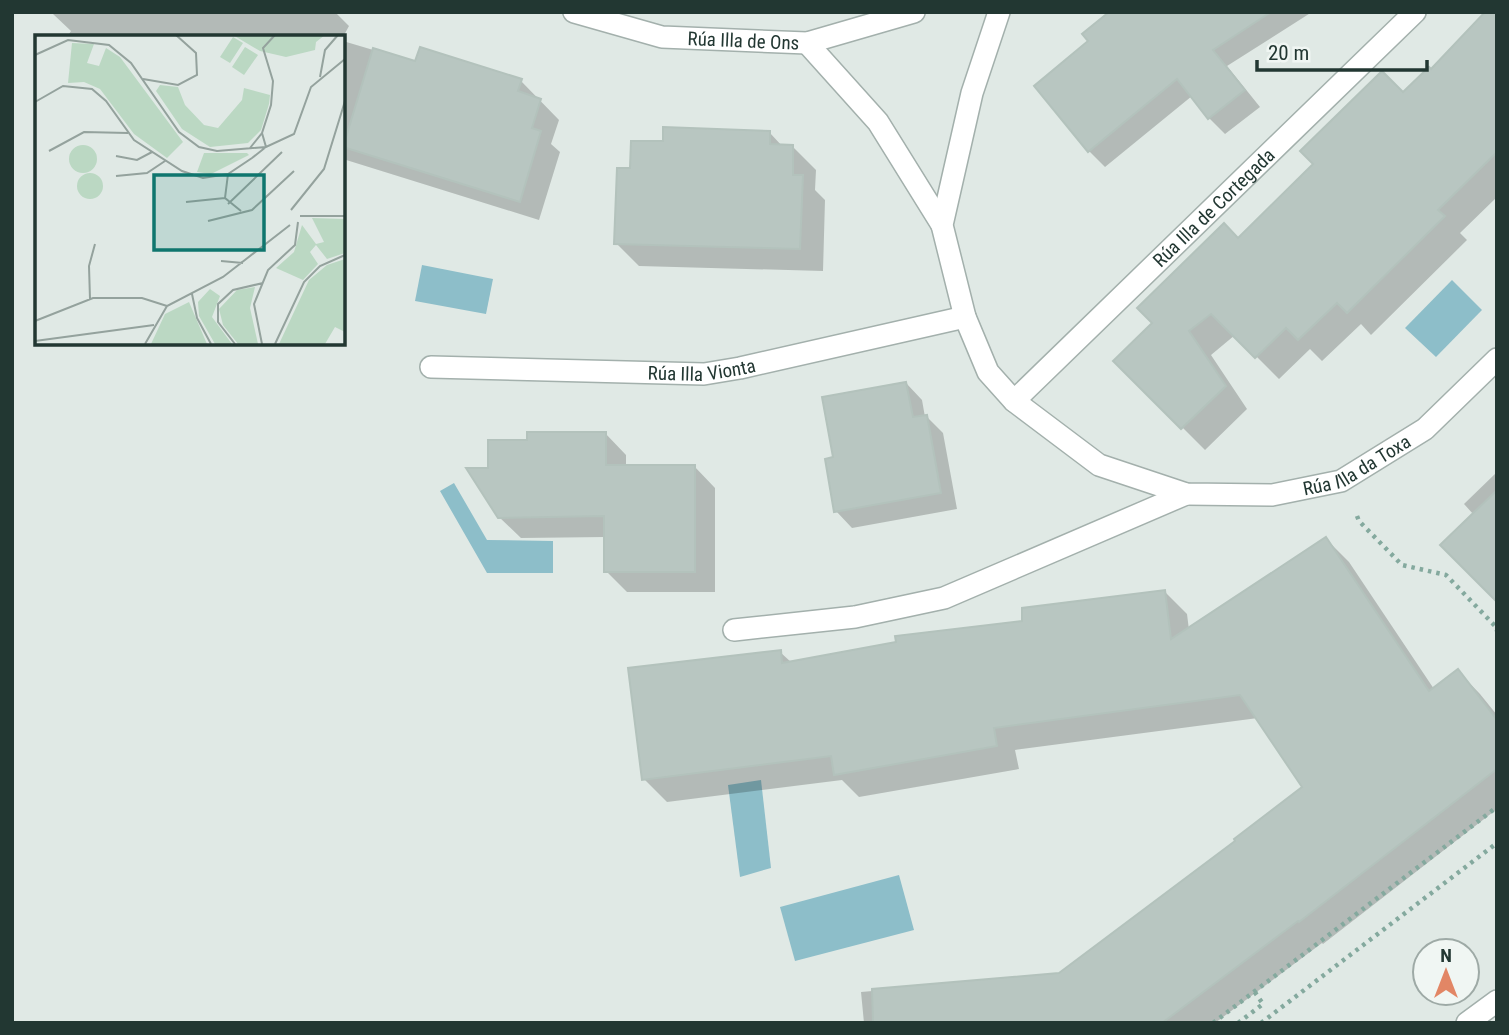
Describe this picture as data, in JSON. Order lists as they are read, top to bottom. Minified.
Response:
{"streets":{"street":["Rúa Illa de Ons","Rúa Illa de Cortegada","Rúa Illa Vionta","Rúa Illa da Toxa"]},"scale_bar":"20 m","north":"top"}
